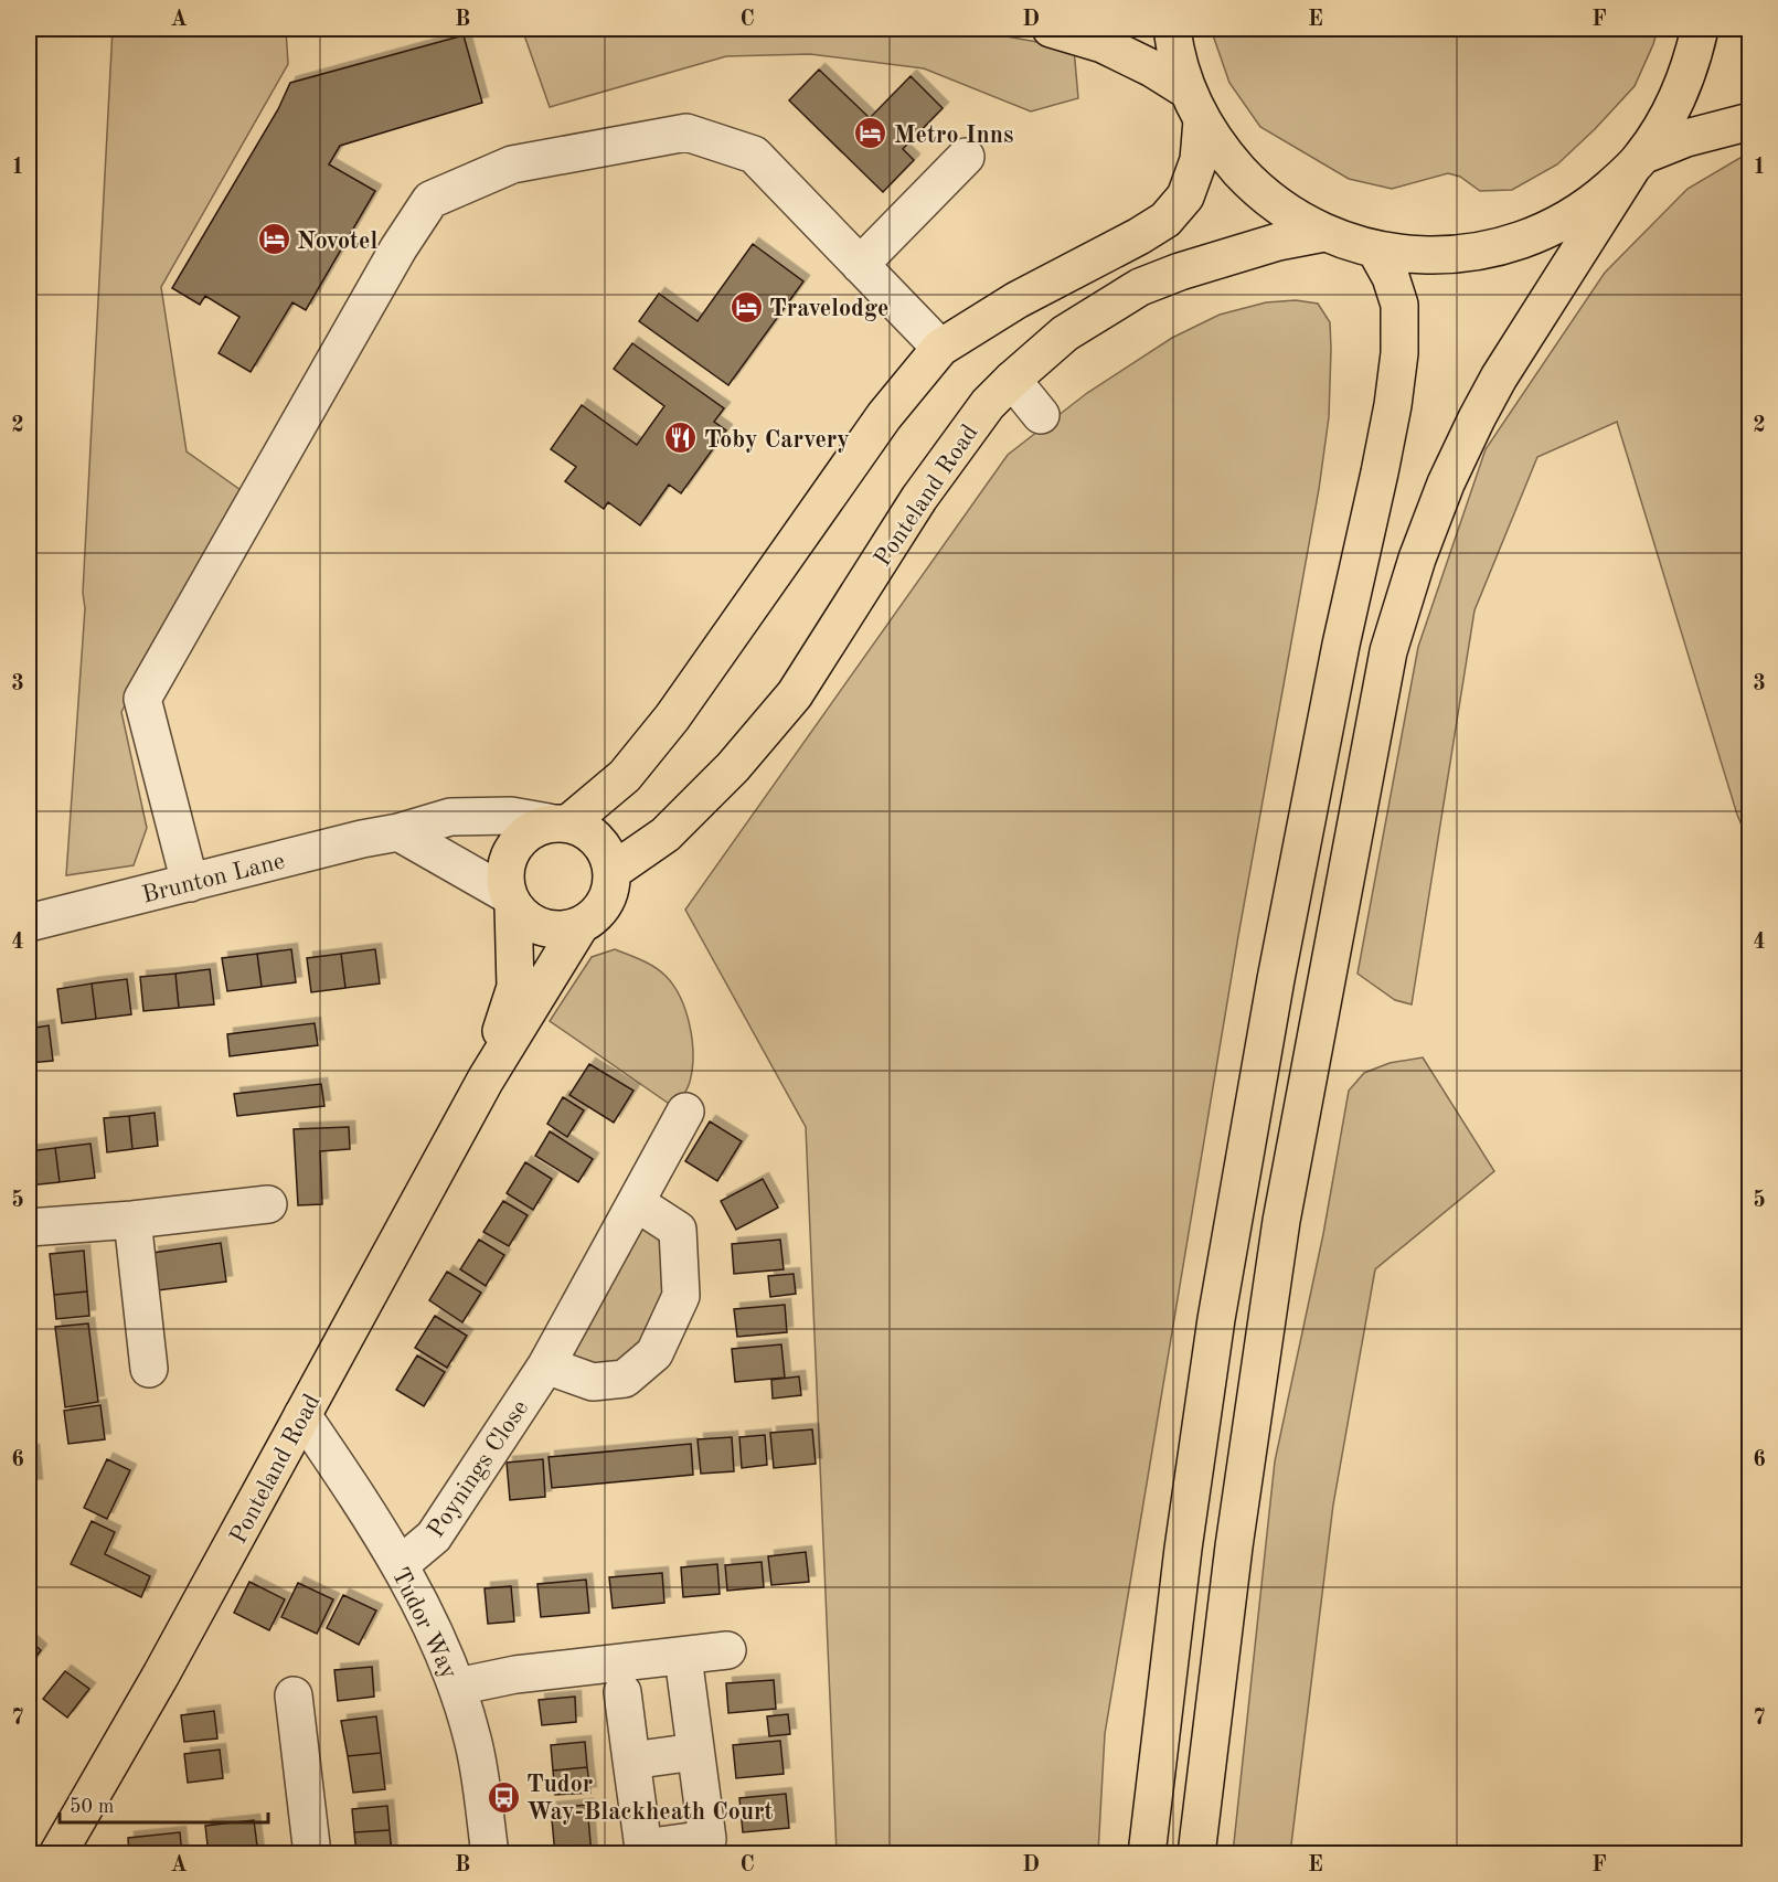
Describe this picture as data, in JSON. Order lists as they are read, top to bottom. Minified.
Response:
{"streets":{"main road":["Ponteland Road"],"street":["Brunton Lane","Poynings Close","Tudor Way"]},"crossings":[["Ponteland Road","Brunton Lane"],["Ponteland Road","Tudor Way"],["Poynings Close","Tudor Way"]],"places":{"hotel":["Metro Inns","Novotel","Travelodge"],"restaurant":["Toby Carvery"],"bus stop":["Tudor Way-Blackheath Court"]},"scale_bar":"50 m","grid":{"columns":["A","B","C","D","E","F"],"rows":["1","2","3","4","5","6","7"]}}
